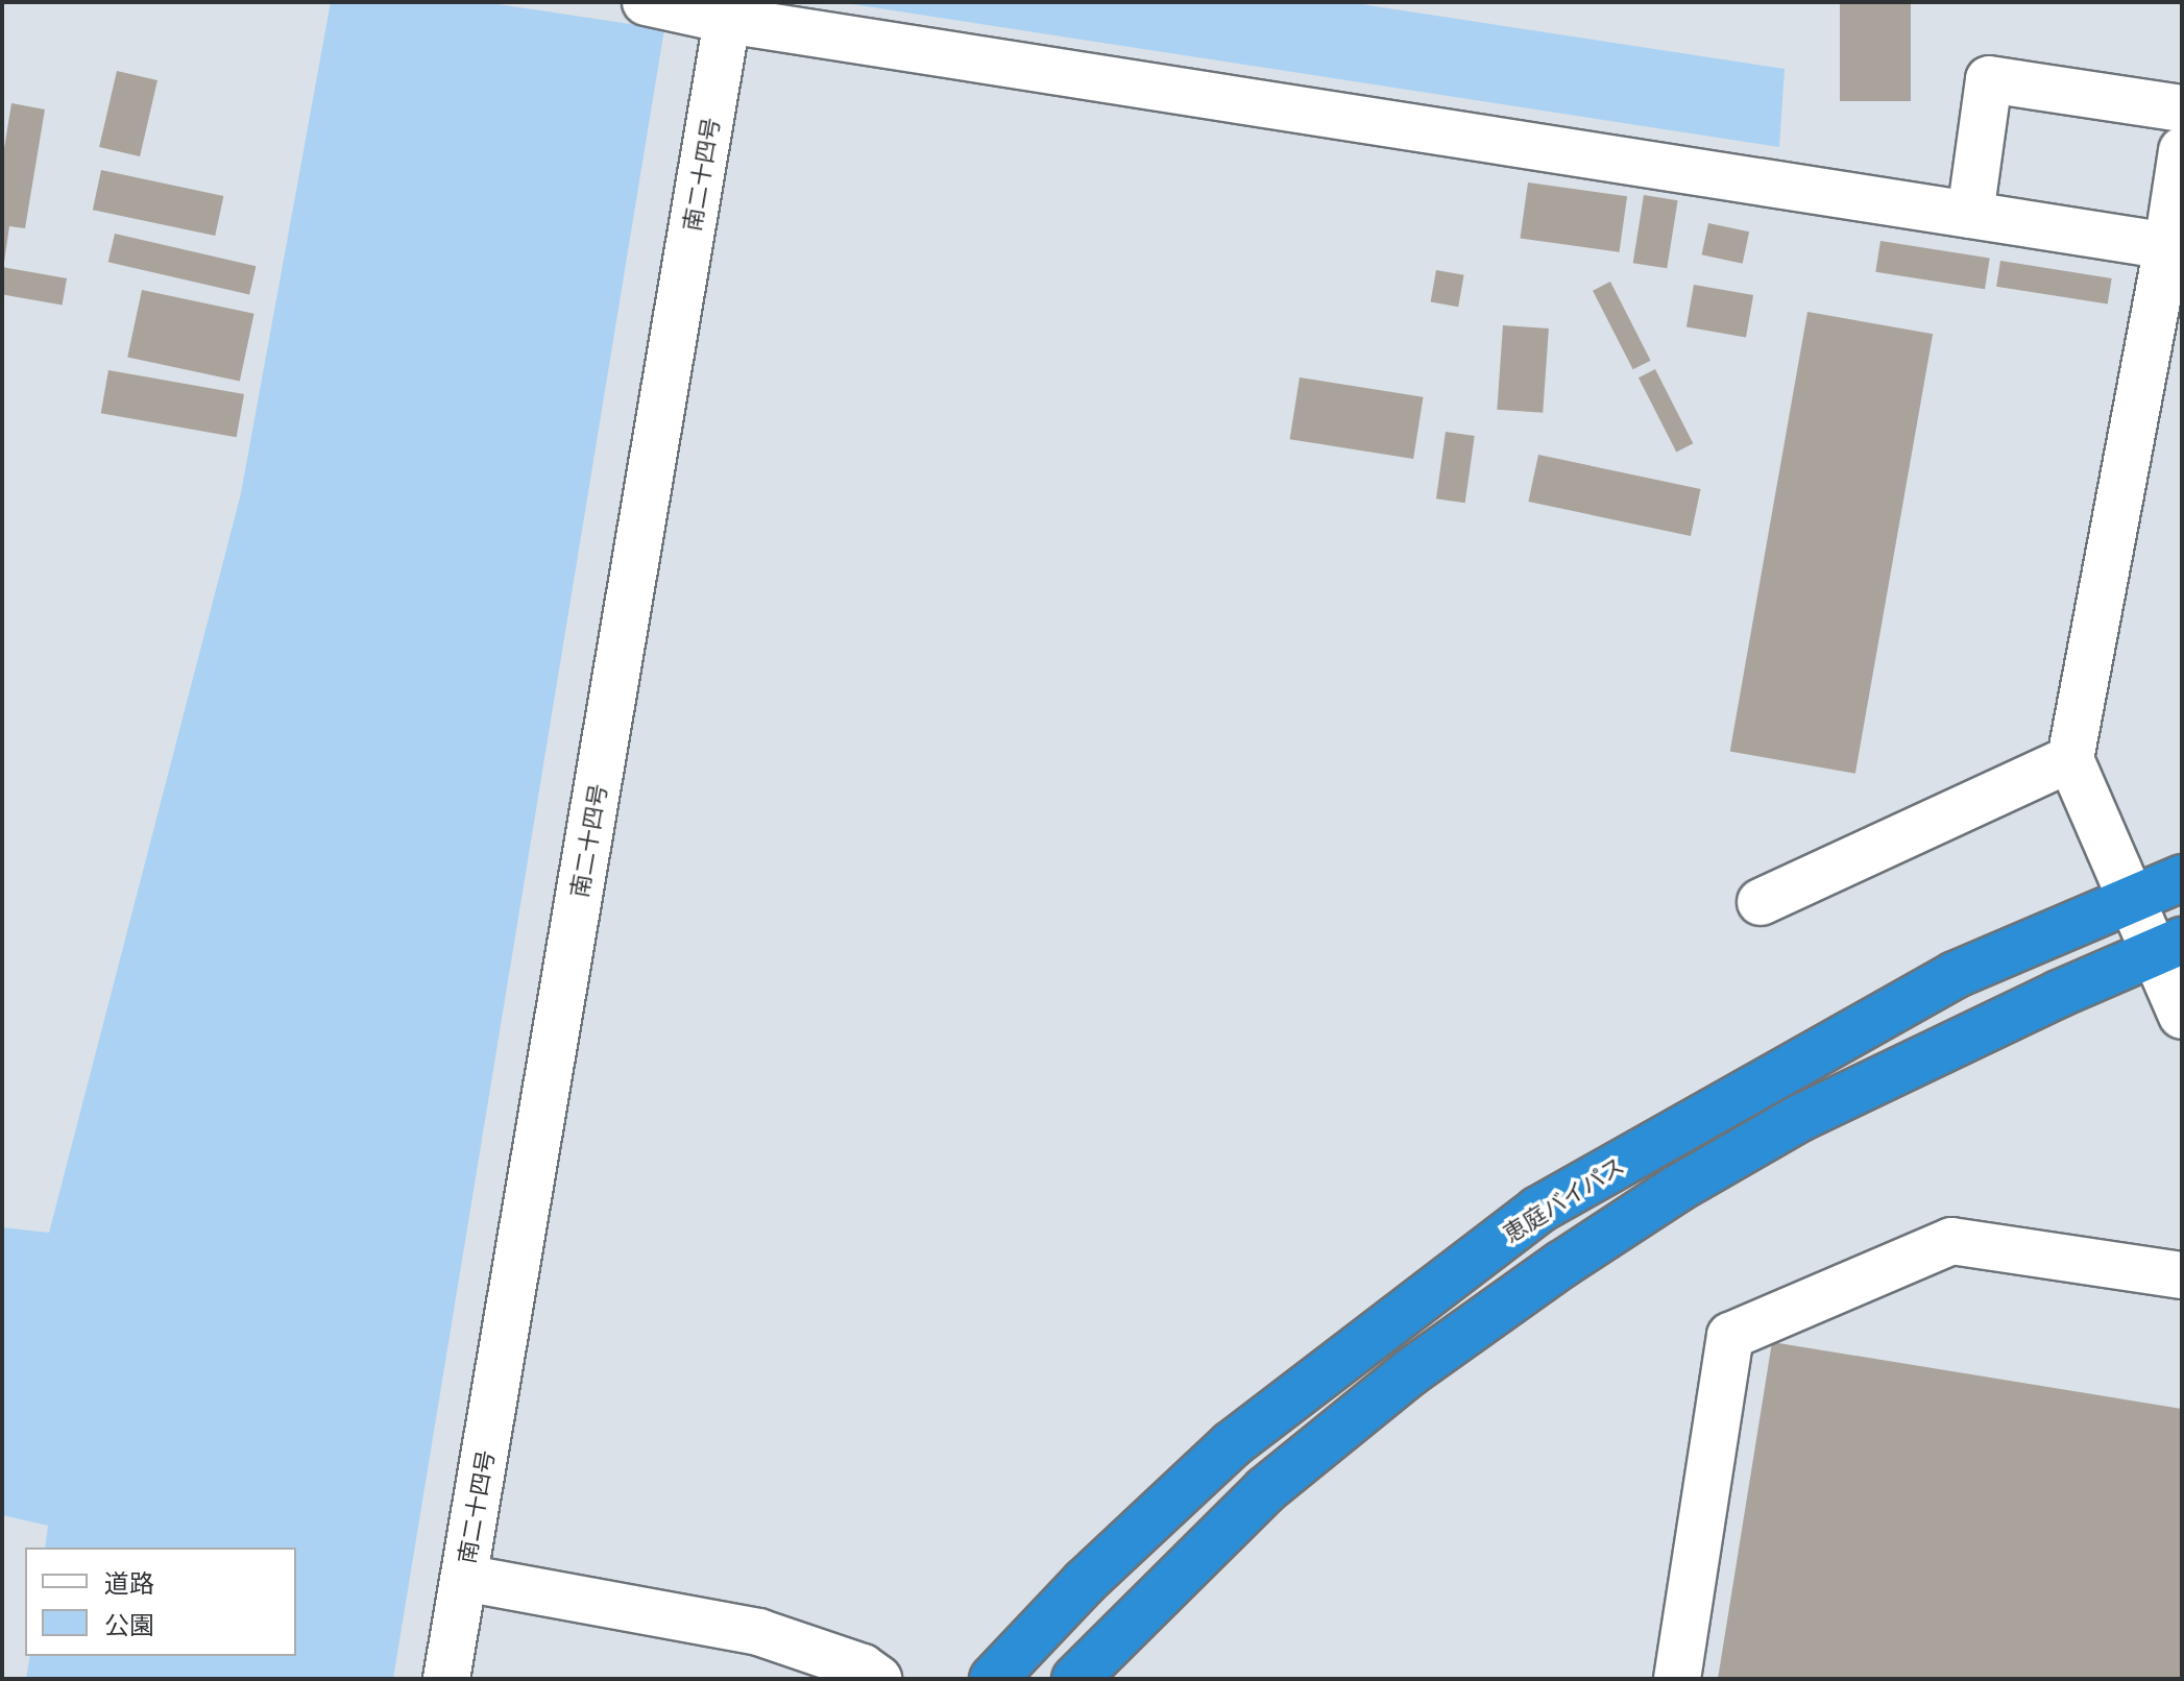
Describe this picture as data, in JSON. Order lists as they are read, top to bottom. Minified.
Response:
{"streets":{"highway":["恵庭バイパス"],"street":["南二十四号"]},"legend":["道路","公園"]}
